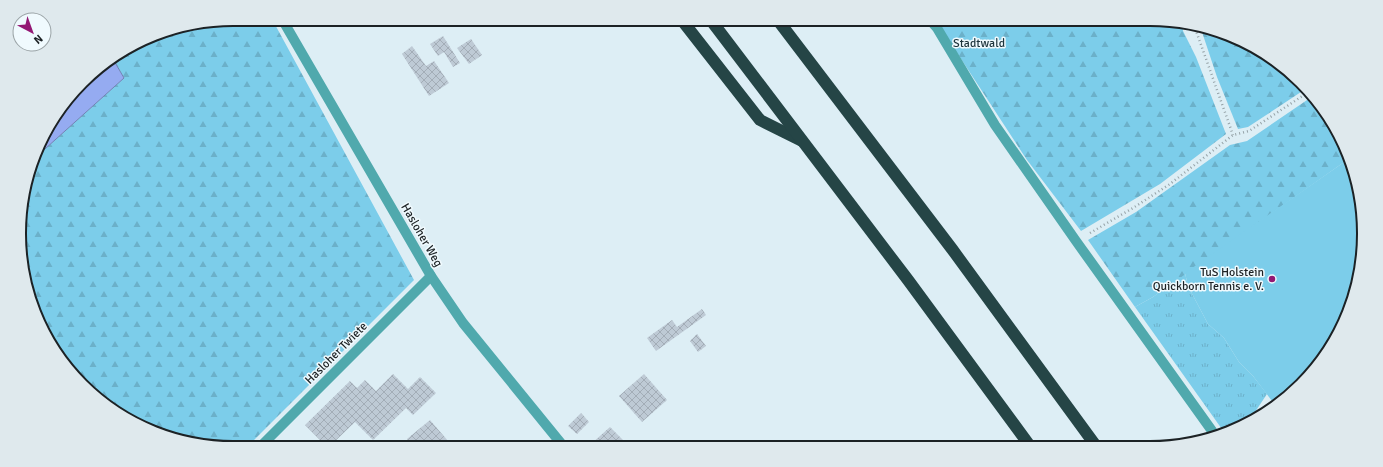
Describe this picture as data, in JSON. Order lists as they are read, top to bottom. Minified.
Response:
{"streets":{"street":["Hasloher Weg","Hasloher Twiete"]},"crossings":[["Hasloher Weg","Hasloher Twiete"]],"parks":["Stadtwald"],"places":["TuS Holstein Quickborn Tennis e. V."],"north":"bottom right"}
